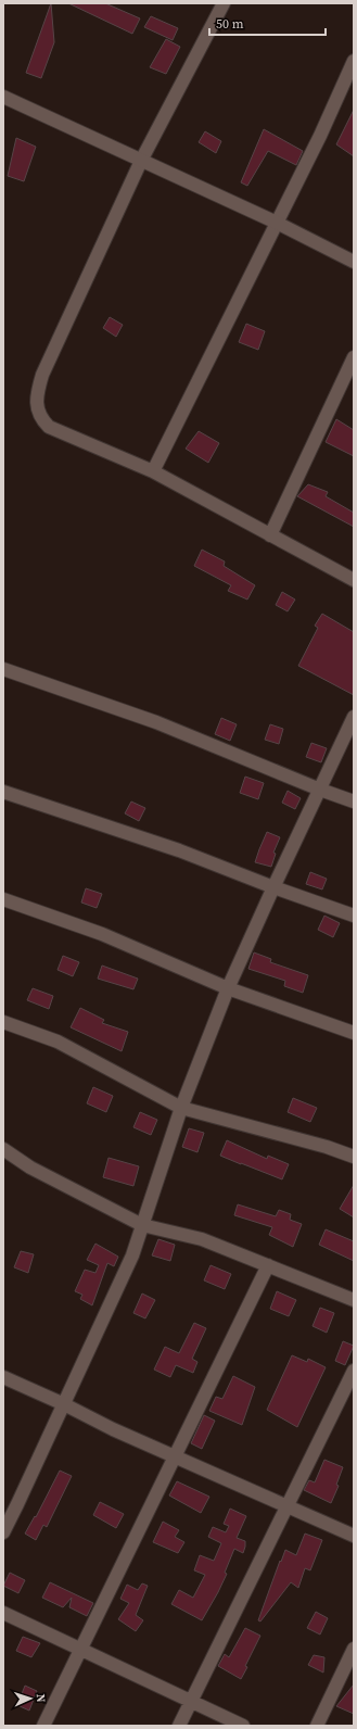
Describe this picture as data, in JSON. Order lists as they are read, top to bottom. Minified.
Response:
{"scale_bar":"50 m","north":"right"}
